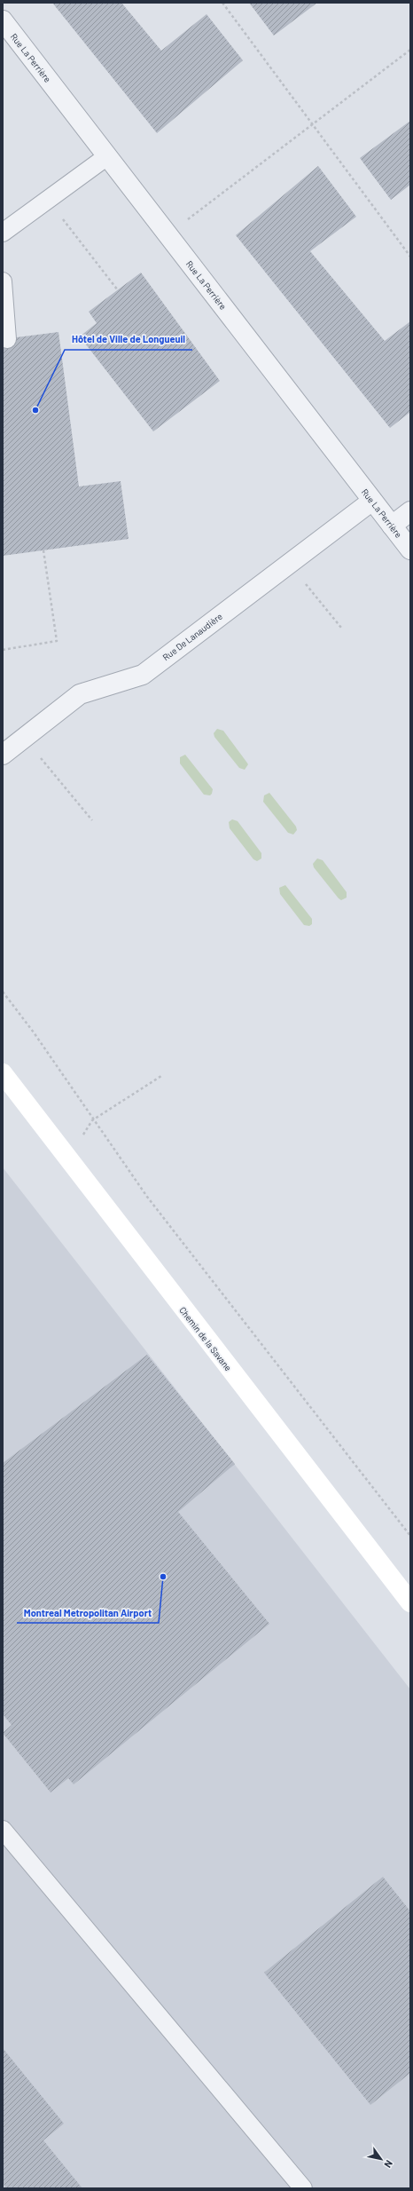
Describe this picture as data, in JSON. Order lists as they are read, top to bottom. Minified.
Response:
{"streets":{"street":["Rue La Perrière","Rue De Lanaudière","Chemin de la Savane"]},"crossings":[["Rue La Perrière","Rue De Lanaudière"]],"places":["Hôtel de Ville de Longueuil","Montreal Metropolitan Airport"],"north":"bottom right"}
